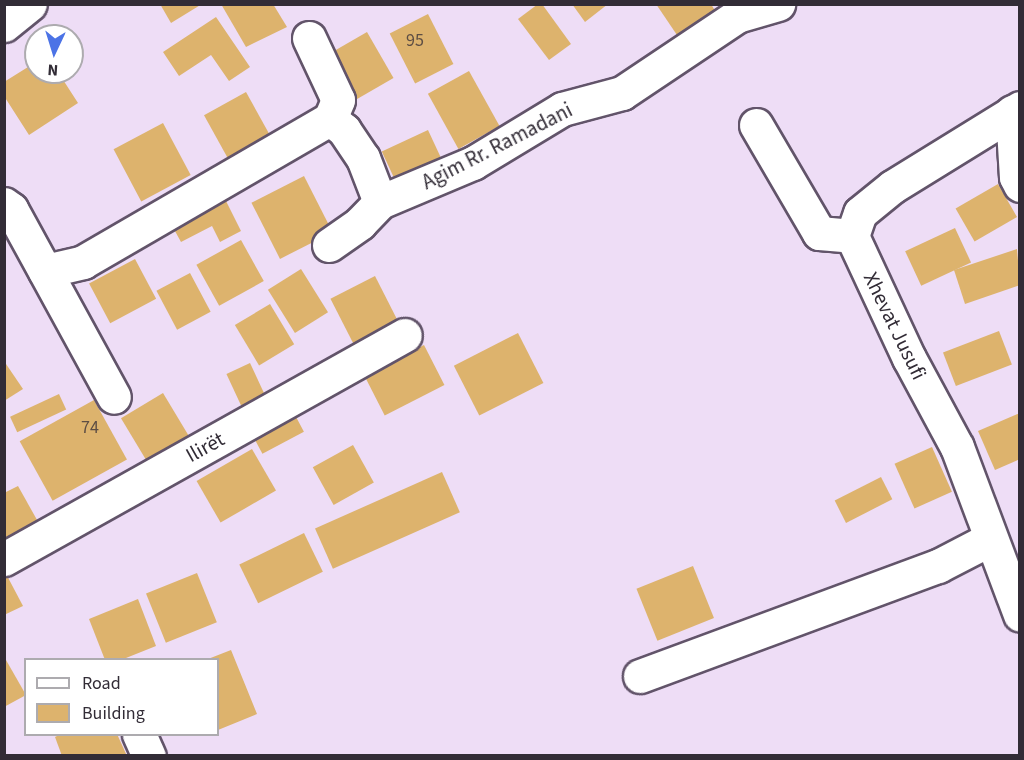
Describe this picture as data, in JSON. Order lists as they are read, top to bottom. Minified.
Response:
{"streets":{"street":["Agim Rr. Ramadani","Xhevat Jusufi","Ilirët"]},"house_numbers":["95","74"],"legend":["Road","Building"],"north":"bottom"}
